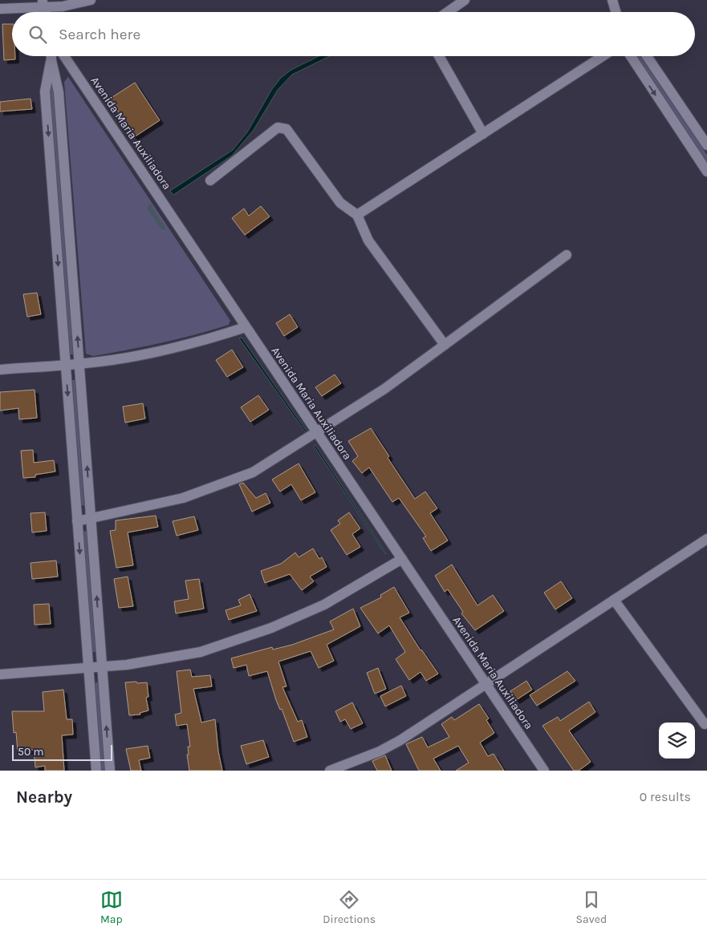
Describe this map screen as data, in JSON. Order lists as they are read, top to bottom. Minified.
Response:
{"streets":{"street":["Avenida Maria Auxiliadora"]},"scale_bar":"50 m","page":{"search":"Search here","scale":"50 m","heading":["Nearby","0 results"],"nav":["Map","Directions","Saved"]}}
